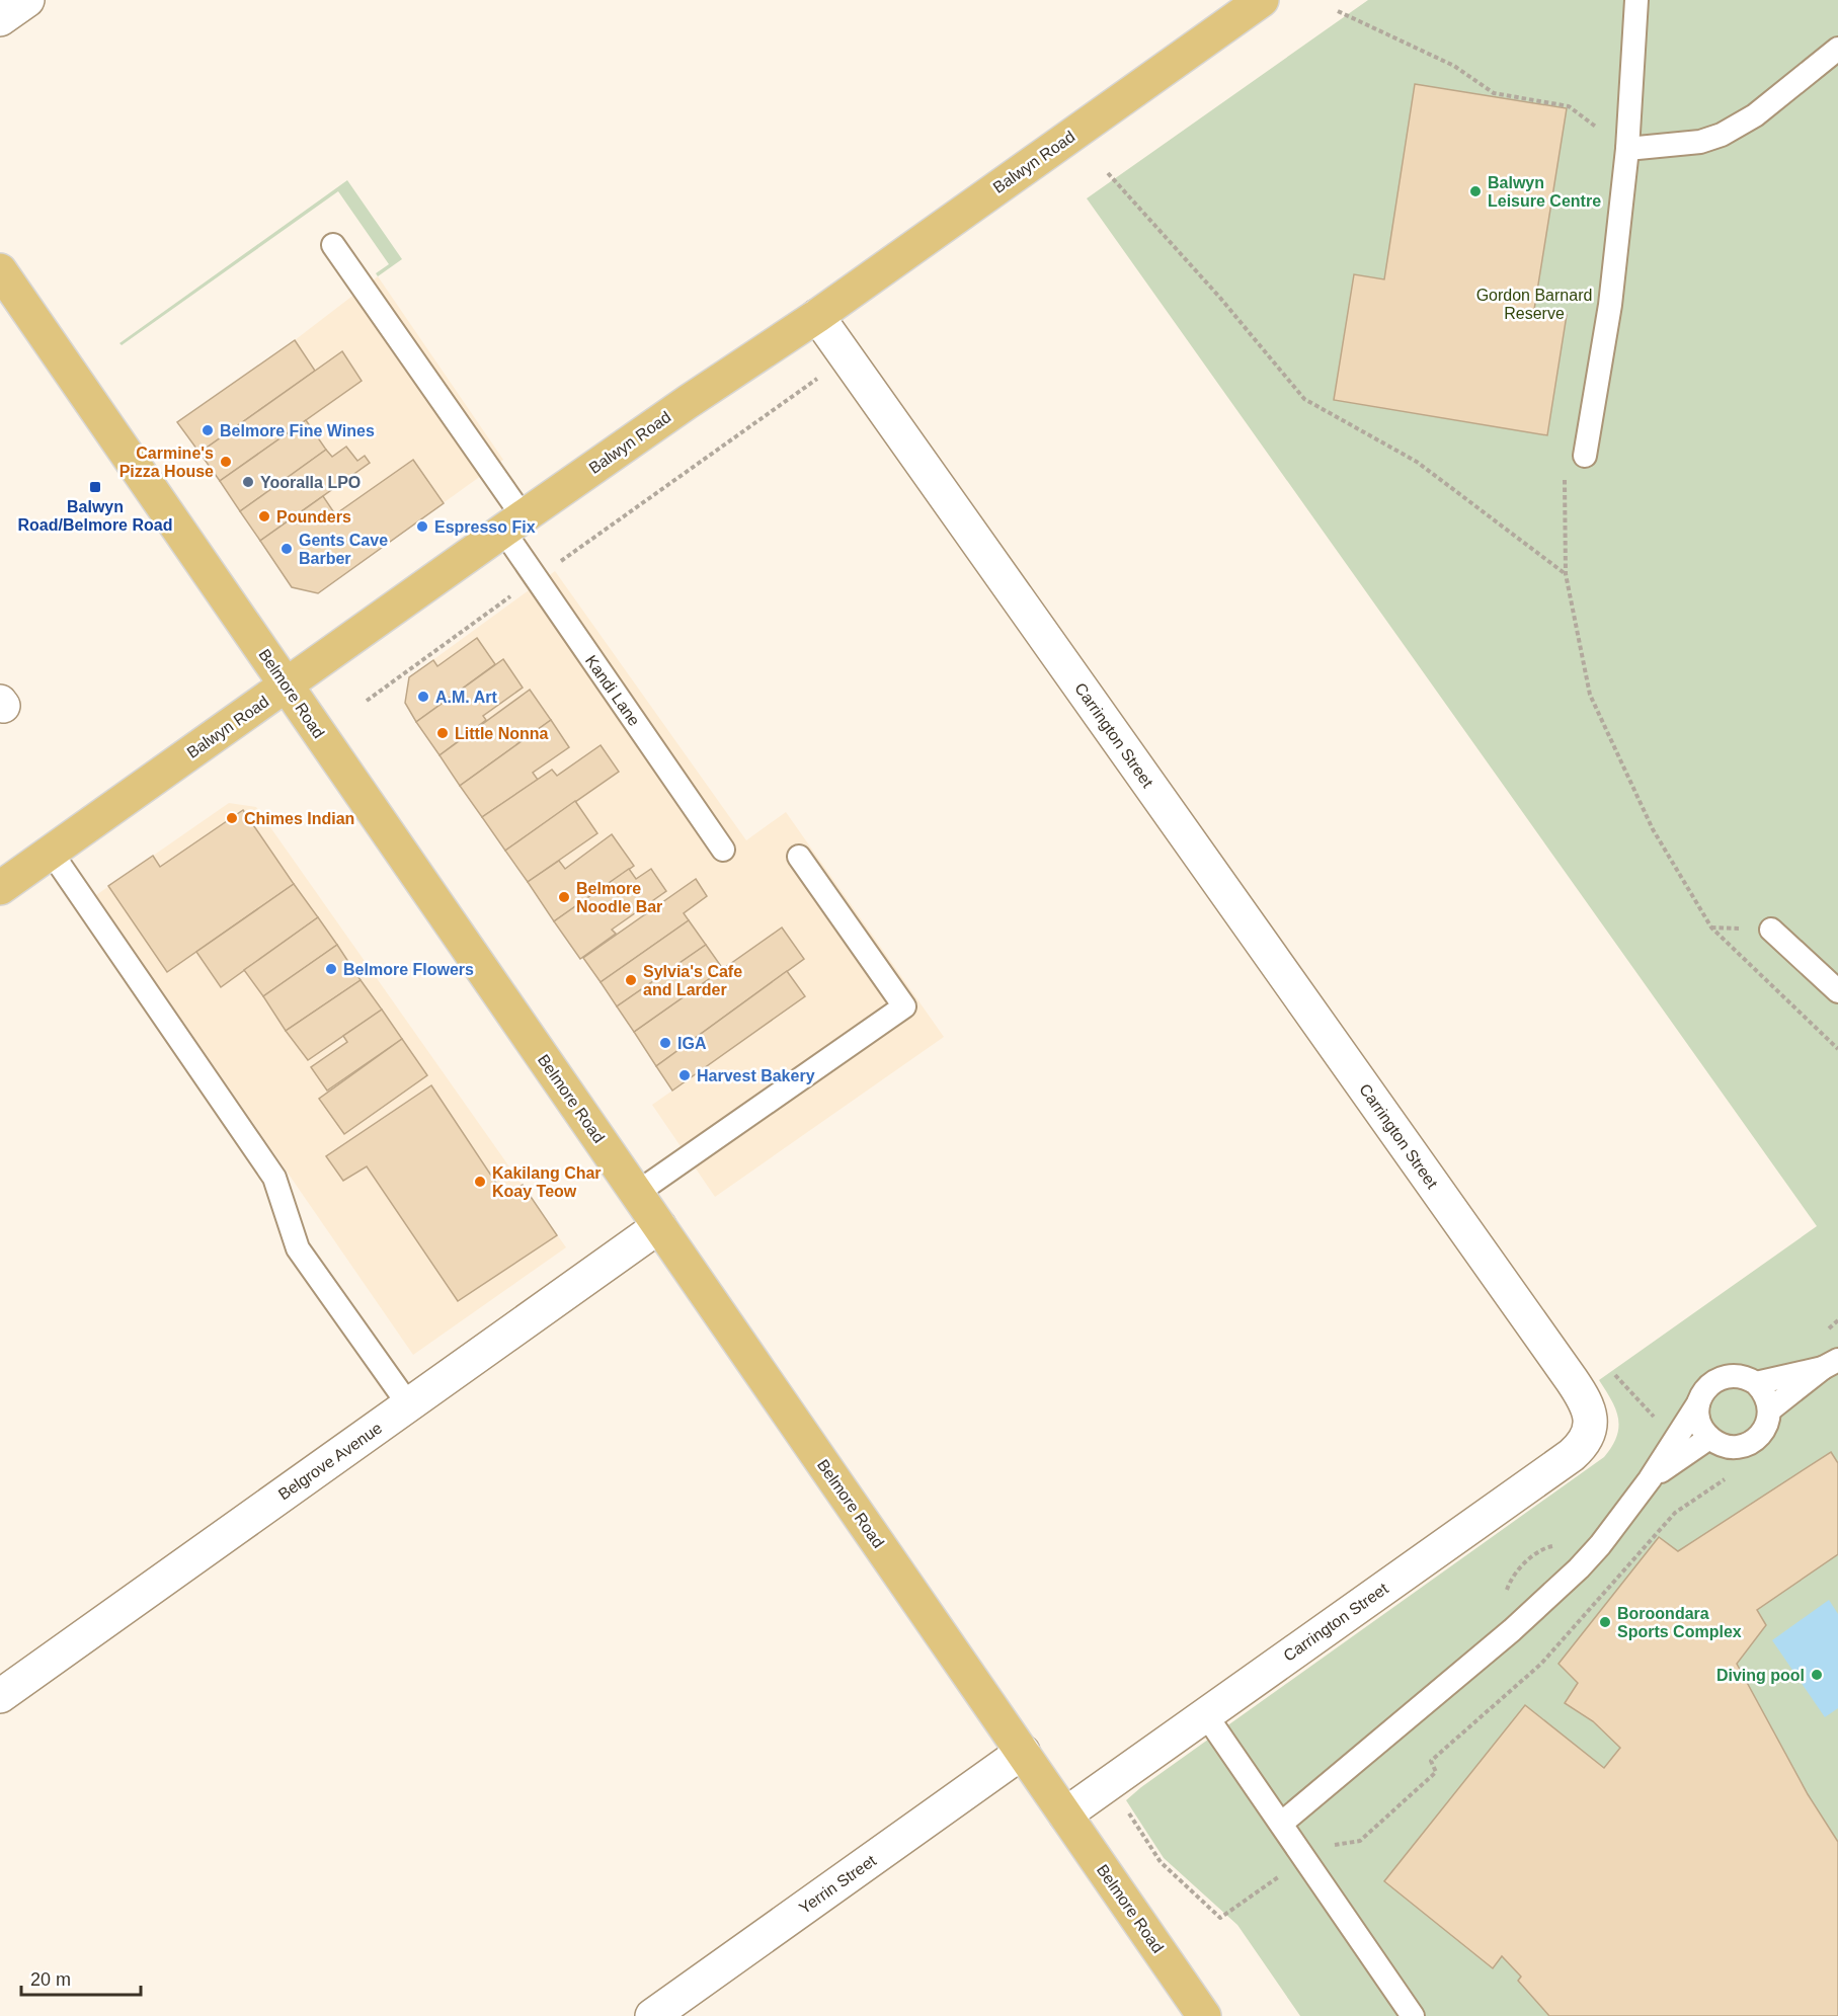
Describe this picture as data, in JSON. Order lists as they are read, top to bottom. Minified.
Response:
{"streets":{"main road":["Balwyn Road","Belmore Road"],"street":["Carrington Street","Belgrove Avenue","Yerrin Street"],"lane":["Kandi Lane"]},"crossings":[["Balwyn Road","Kandi Lane"],["Balwyn Road","Belmore Road"],["Balwyn Road","Carrington Street"],["Belmore Road","Carrington Street"],["Belmore Road","Belgrove Avenue"],["Belmore Road","Yerrin Street"]],"parks":["Gordon Barnard Reserve"],"places":{"other":["Balwyn Leisure Centre","Belmore Fine Wines","Carmine's Pizza House","Yooralla LPO","Pounders","Espresso Fix","Gents Cave Barber","A.M. Art","Little Nonna","Chimes Indian","Belmore Noodle Bar","Belmore Flowers","Sylvia's Cafe and Larder","IGA","Harvest Bakery","Kakilang Char Koay Teow","Boroondara Sports Complex","Diving pool"],"transit":["Balwyn Road/Belmore Road"]},"scale_bar":"20 m"}
